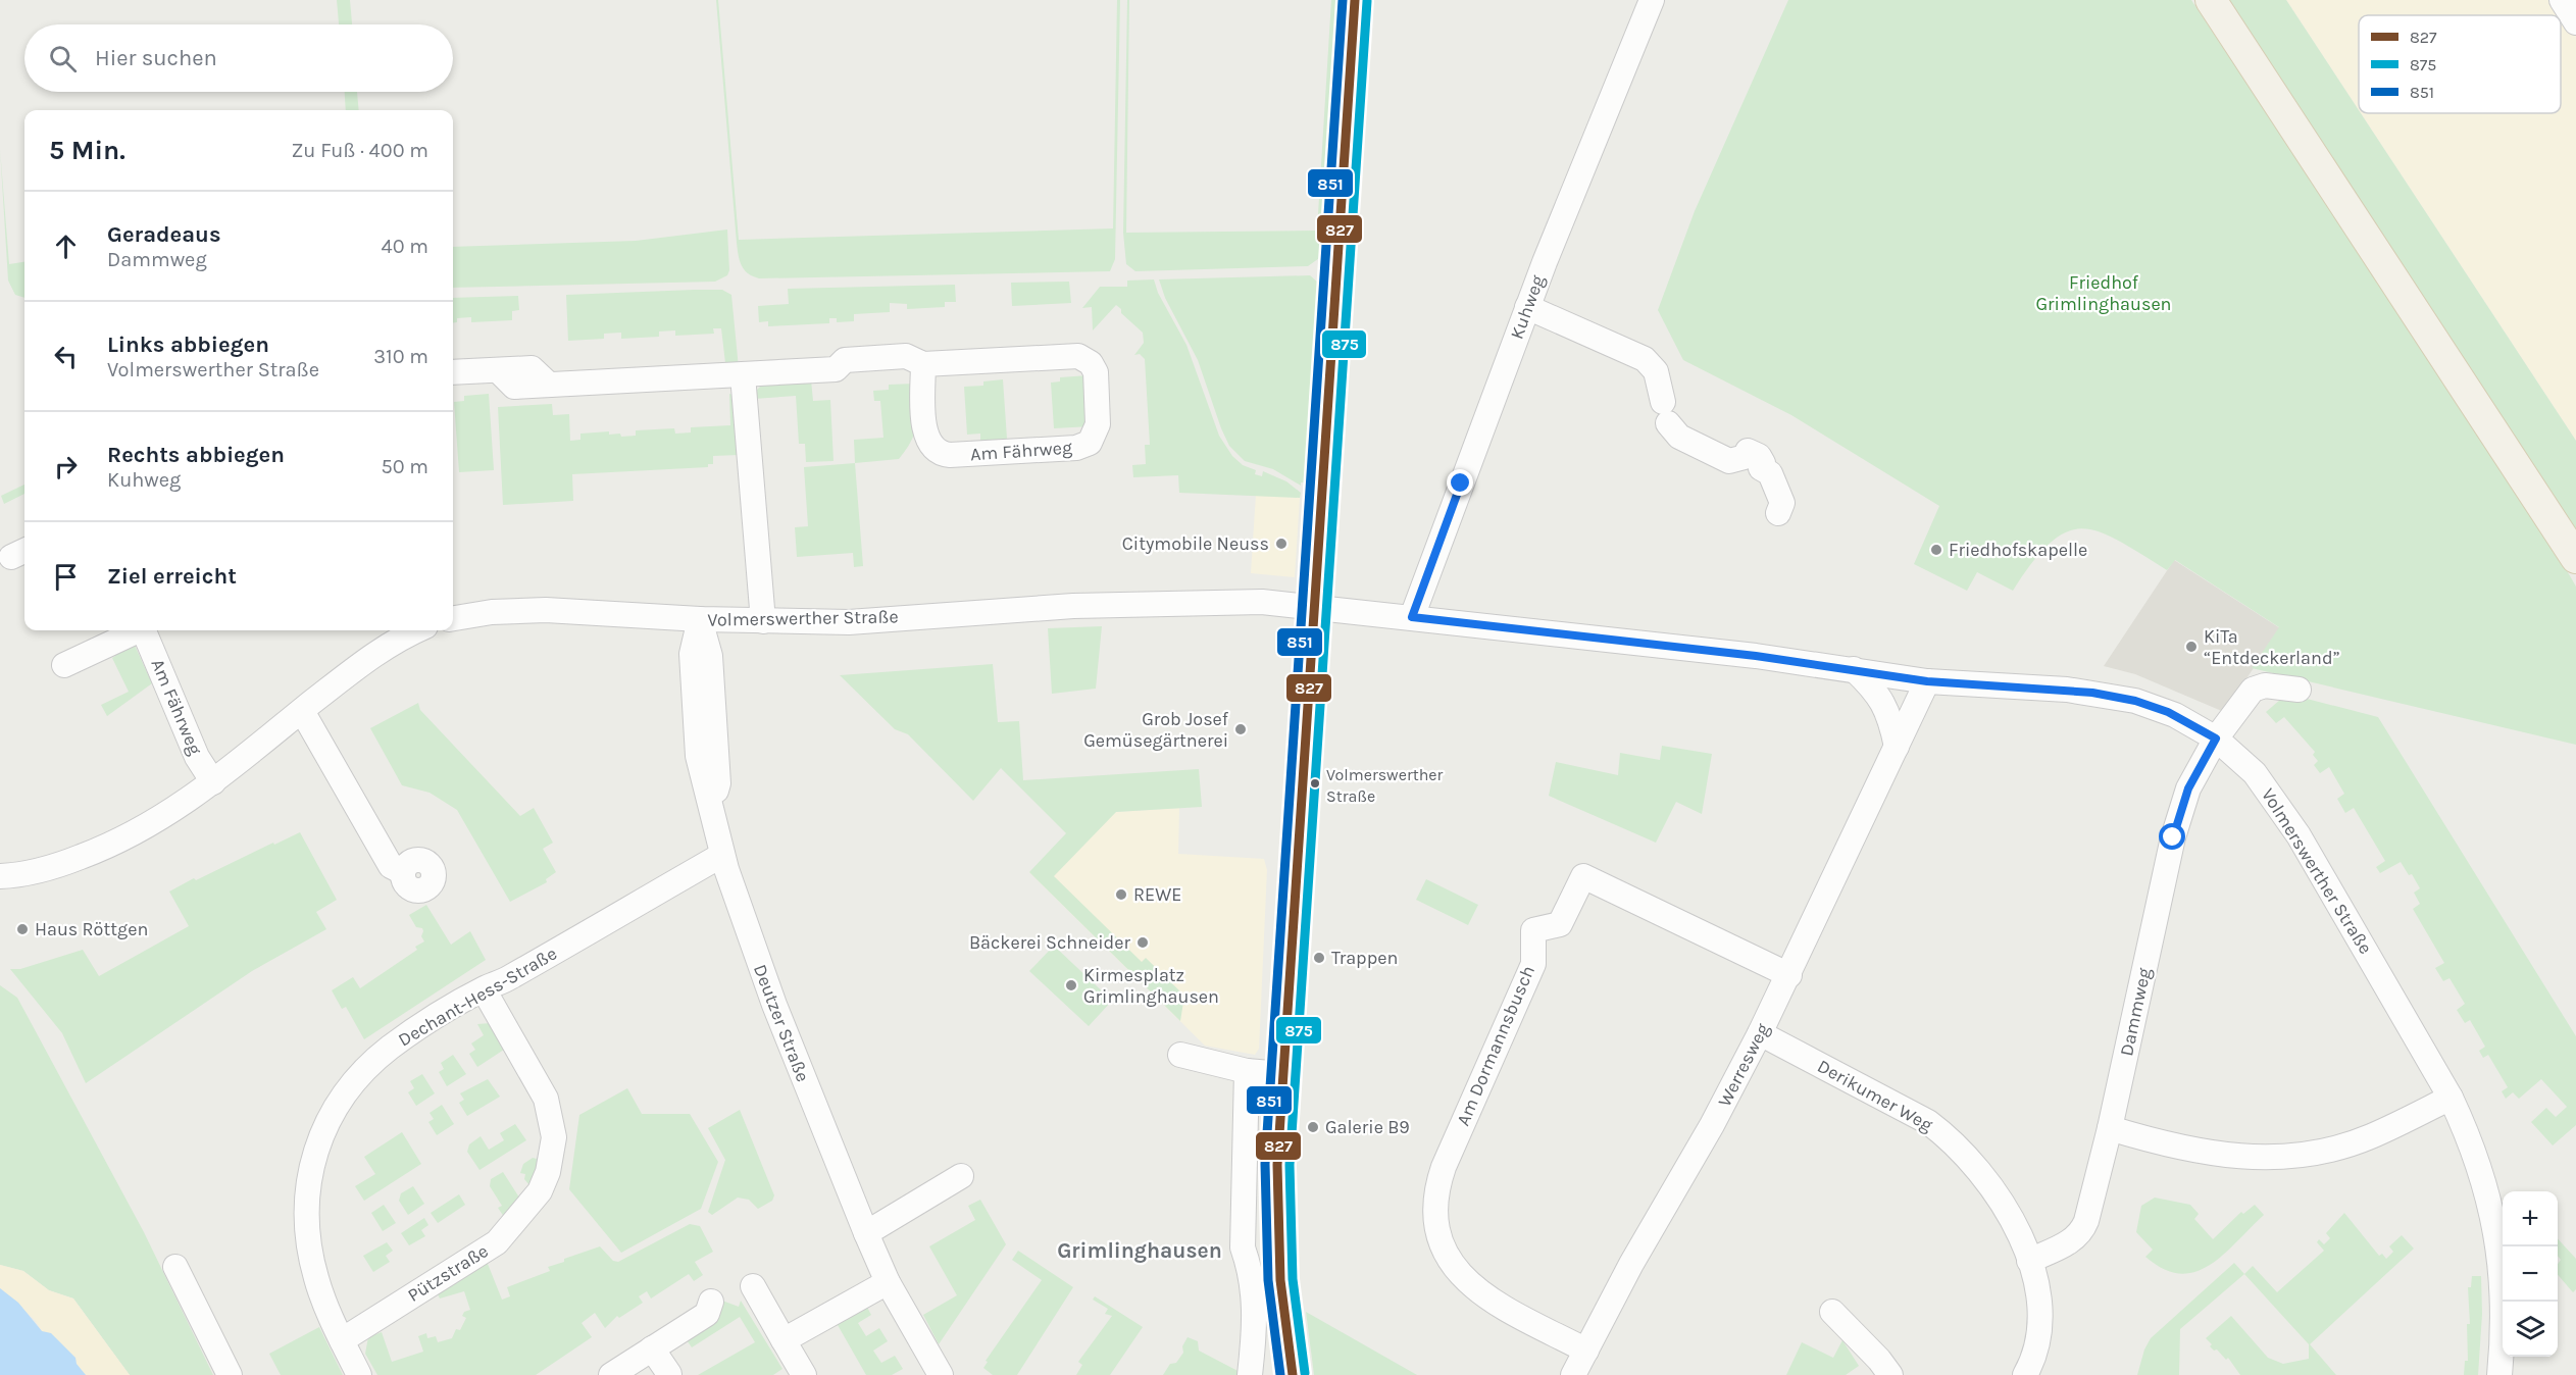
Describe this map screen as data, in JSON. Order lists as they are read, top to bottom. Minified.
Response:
{"streets":{"street":["Kuhweg","Am Fährweg","Volmerswerther Straße","Dechant-Hess-Straße","Dammweg","Deutzer Straße","Am Dormannsbusch","Werresweg","Derikumer Weg","Pützstraße"]},"crossings":[["Kuhweg","Volmerswerther Straße"],["Volmerswerther Straße","Dammweg"],["Volmerswerther Straße","Deutzer Straße"],["Volmerswerther Straße","Werresweg"],["Dechant-Hess-Straße","Deutzer Straße"],["Dechant-Hess-Straße","Pützstraße"],["Dammweg","Derikumer Weg"],["Am Dormannsbusch","Werresweg"],["Werresweg","Derikumer Weg"]],"districts":["Grimlinghausen"],"parks":["Friedhof Grimlinghausen"],"places":["Citymobile Neuss","Friedhofskapelle","KiTa “Entdeckerland”","Grob Josef Gemüsegärtnerei","Volmerswerther Straße","REWE","Haus Röttgen","Bäckerei Schneider","Trappen","Kirmesplatz Grimlinghausen","Galerie B9"],"lines":["transit line 827","transit line 851","transit line 875"],"legend":["827","875","851"],"page":{"search":"Hier suchen","heading":["5 Min.","Zu Fuß · 400 m"],"list":[["Geradeaus","Dammweg","40 m"],["Links abbiegen","Volmerswerther Straße","310 m"],["Rechts abbiegen","Kuhweg","50 m"],"Ziel erreicht"],"map_buttons":["+","−"]}}
